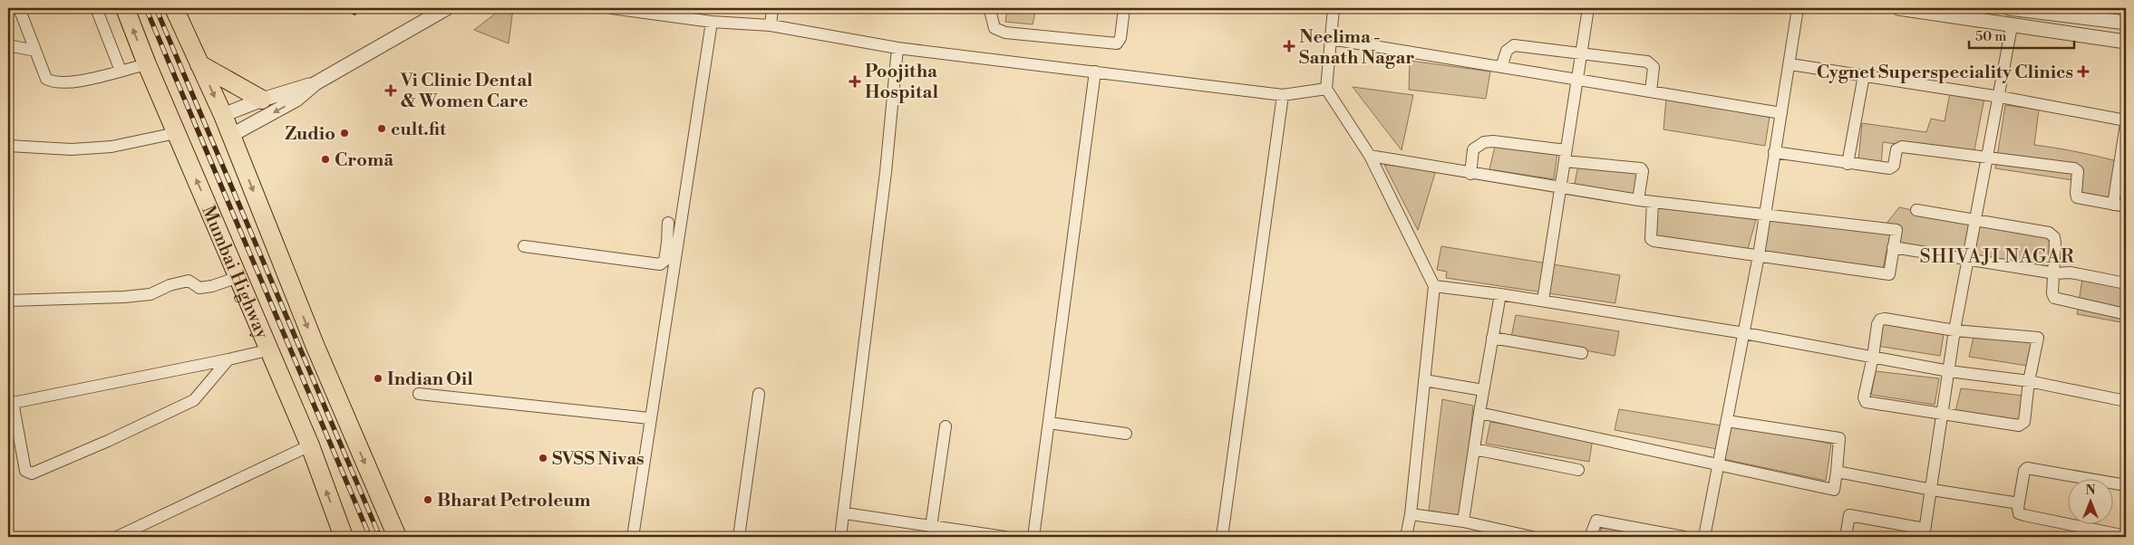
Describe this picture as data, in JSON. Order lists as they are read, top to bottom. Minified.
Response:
{"streets":{"highway":["Mumbai Highway"]},"districts":["SHIVAJI NAGAR"],"places":{"health":["Neelima - Sanath Nagar","Cygnet Superspeciality Clinics","Poojitha Hospital","Vi Clinic Dental & Women Care"],"other":["cult.fit","Zudio","Cromā","Indian Oil","SVSS Nivas","Bharat Petroleum"]},"scale_bar":"50 m","north":"top"}
